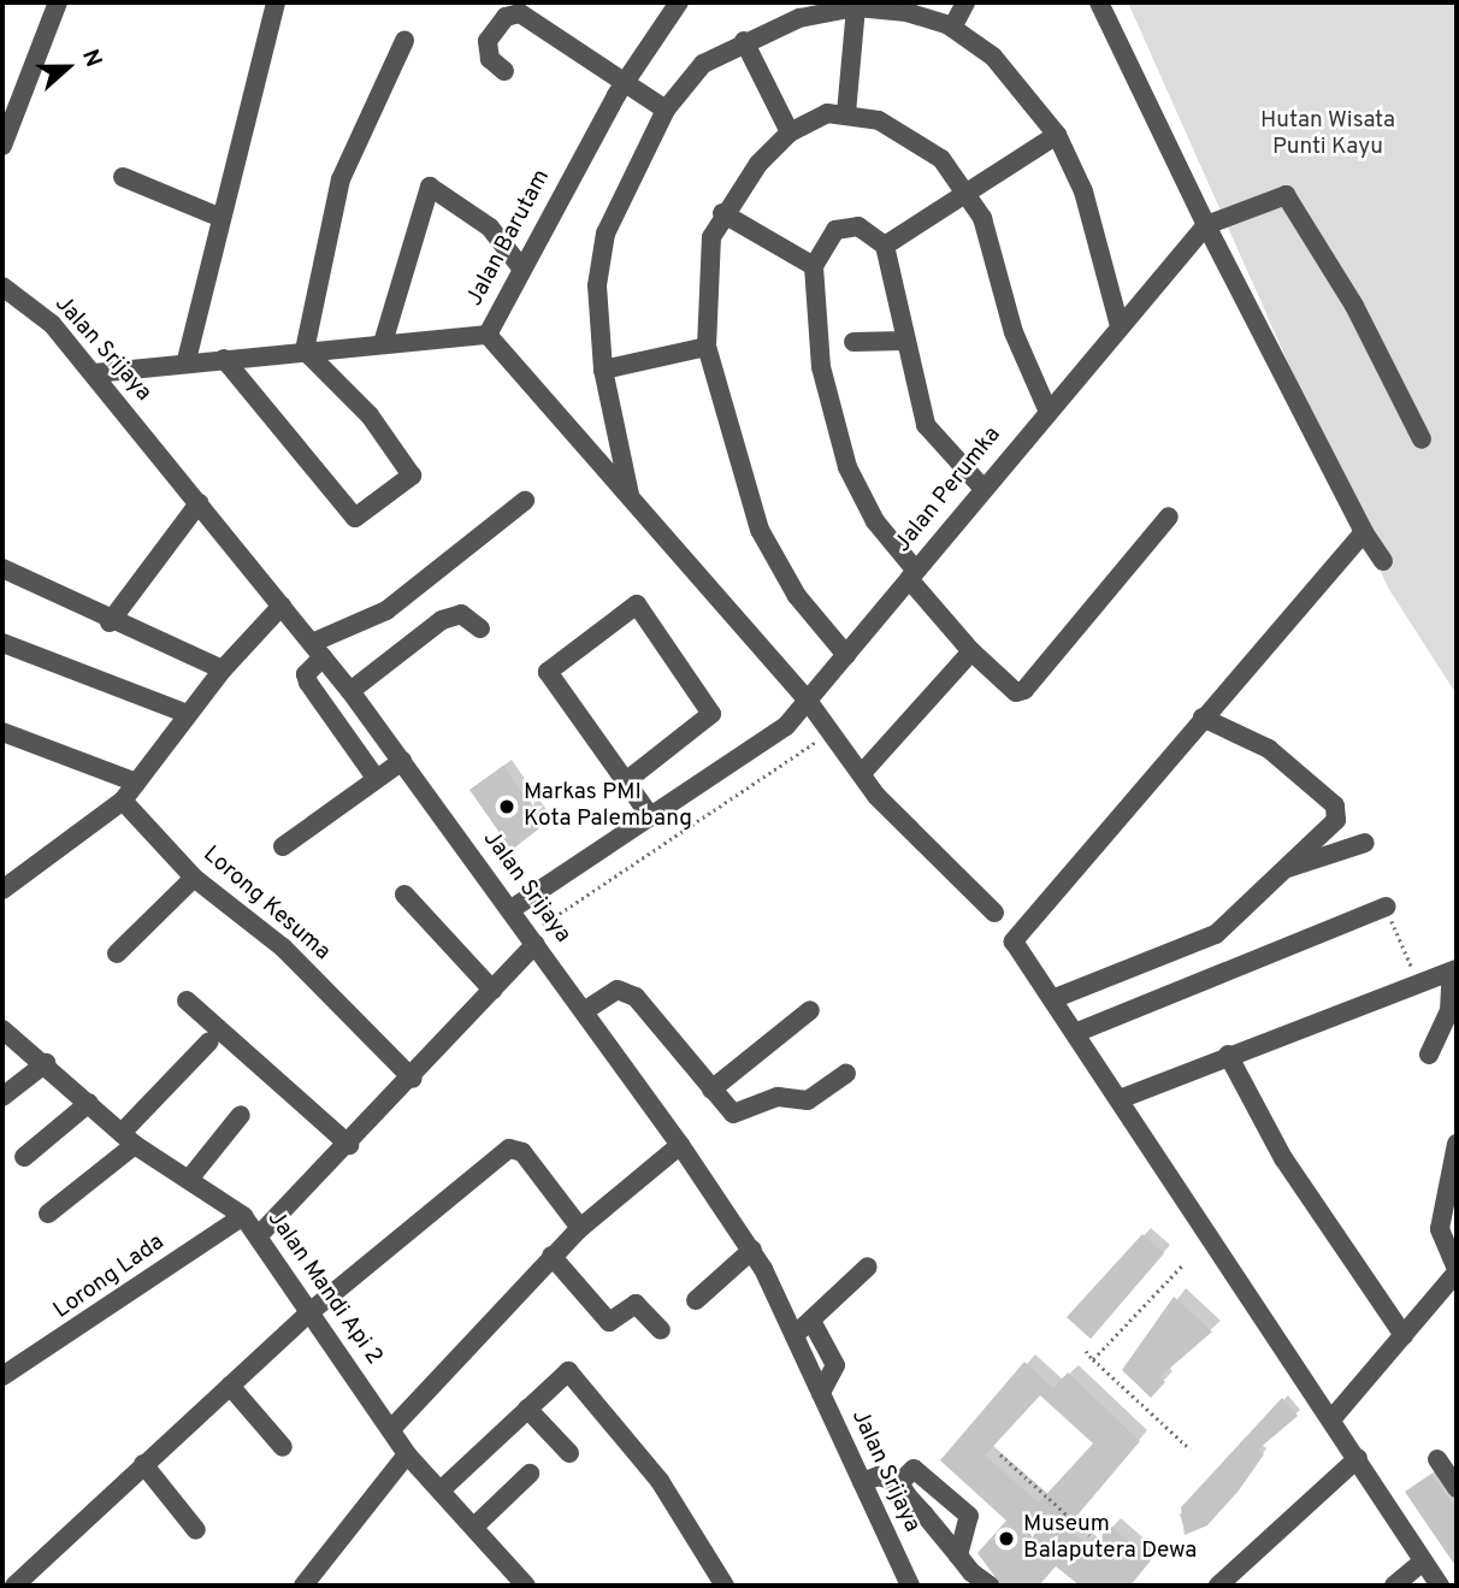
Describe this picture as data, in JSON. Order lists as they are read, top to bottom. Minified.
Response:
{"streets":{"street":["Jalan Barutam","Jalan Srijaya","Jalan Perumka","Lorong Kesuma","Lorong Lada","Jalan Mandi Api 2"]},"crossings":[["Jalan Barutam","Jalan Srijaya"],["Jalan Srijaya","Jalan Perumka"],["Lorong Lada","Jalan Mandi Api 2"]],"parks":["Hutan Wisata Punti Kayu"],"places":["Markas PMI Kota Palembang","Museum Balaputera Dewa"],"north":"right"}
